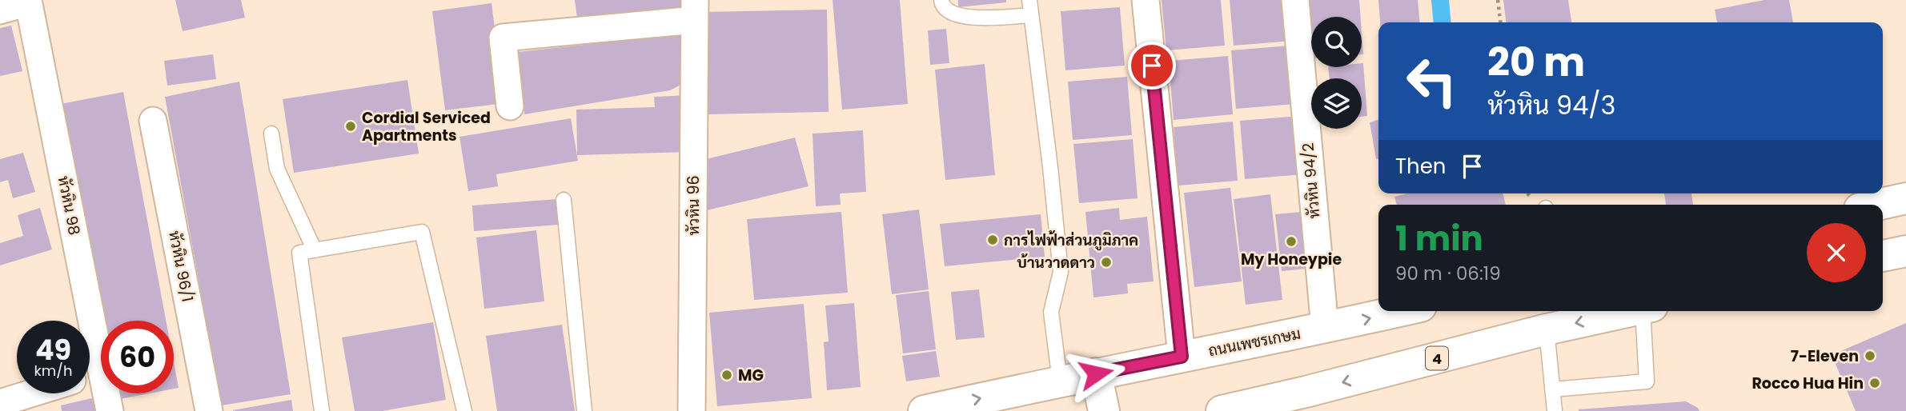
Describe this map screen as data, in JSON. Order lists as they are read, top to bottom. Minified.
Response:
{"streets":{"main road":["ถนนเพชรเกษม","4"],"street":["หัวหิน 94/2","หัวหิน 98","หัวหิน 96","หัวหิน 96/1"]},"crossings":[["หัวหิน 94/2","ถนนเพชรเกษม"]],"places":["Cordial Serviced Apartments","การไฟฟ้าส่วนภูมิภาค","My Honeypie","บ้านวาดดาว","7-Eleven","MG","Rocco Hua Hin"],"page":{"turn":["20 m","หัวหิน 94/3"],"then":"Then","heading":["1 min","90 m · 06:19"],"speed":"49 km/h","limit":"60"}}
